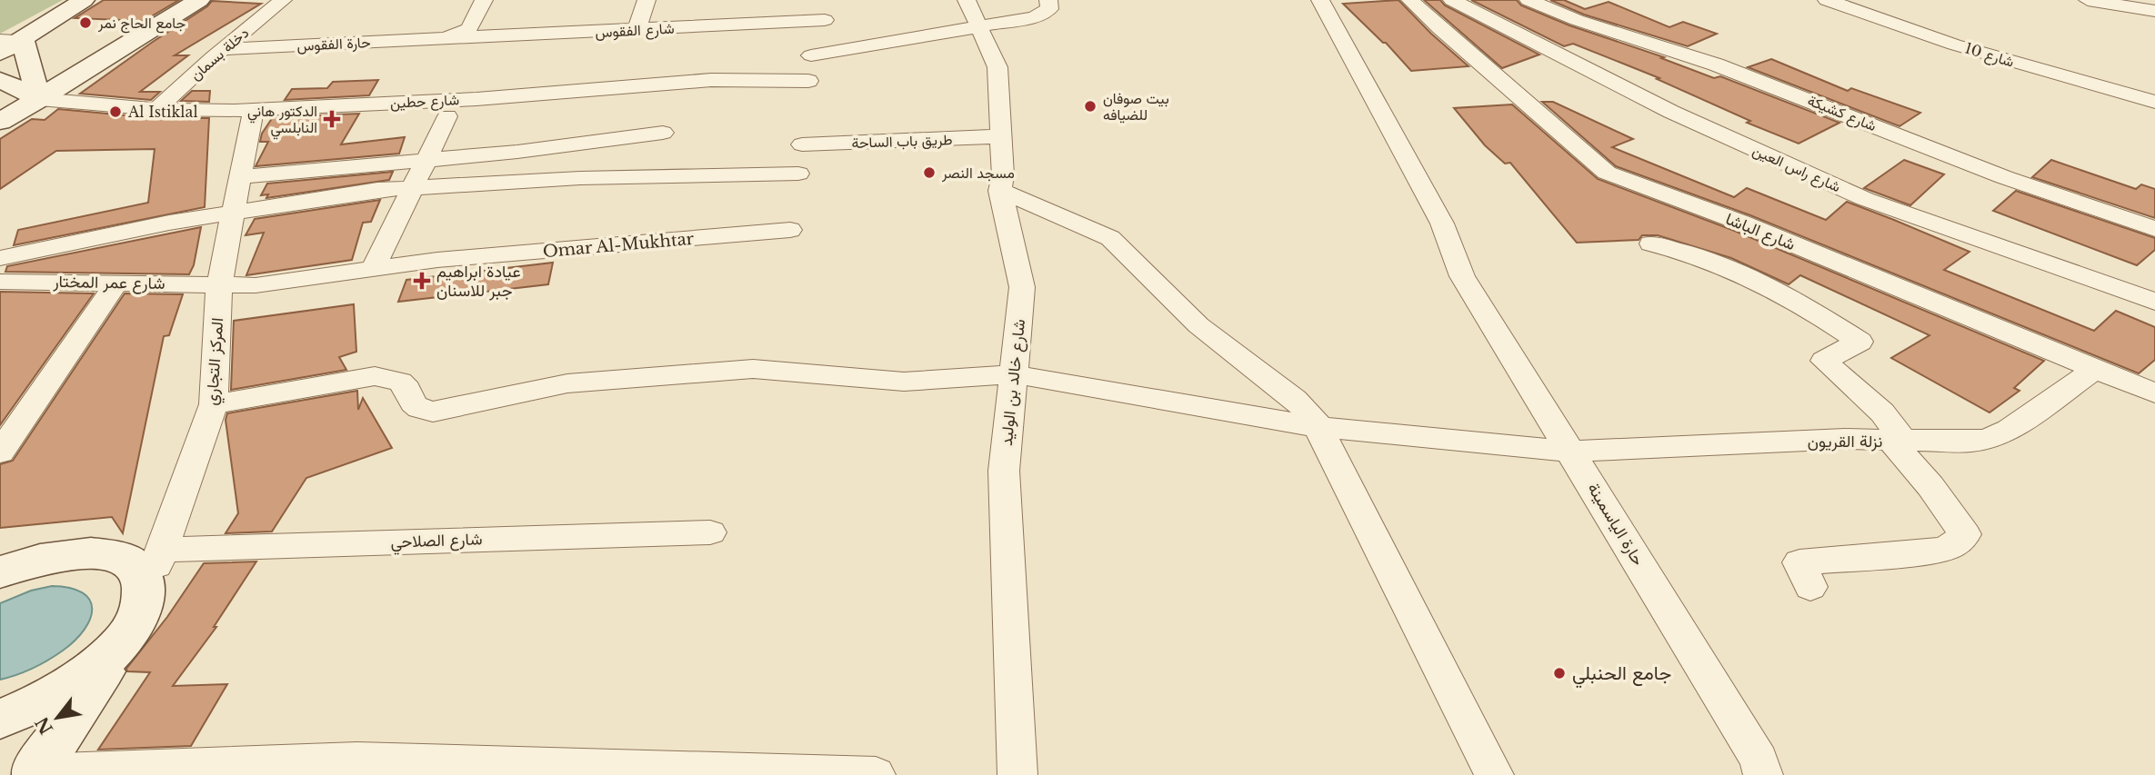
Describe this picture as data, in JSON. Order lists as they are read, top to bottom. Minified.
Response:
{"streets":{"street":["شارع الفقوس","حارة الفقوس","دخلة بسمان","شارع 10","شارع حطين","شارع كشيكة","طريق باب الساحة","شارع راس العين","شارع الباشا","Omar Al-Mukhtar","شارع عمر المختار","المركز التجاري","شارع خالد بن الوليد","نزلة القريون","حارة الياسمينة","شارع الصلاحي"]},"crossings":[["شارع الفقوس","حارة الفقوس"],["حارة الفقوس","دخلة بسمان"],["دخلة بسمان","شارع حطين"],["شارع حطين","المركز التجاري"],["طريق باب الساحة","شارع خالد بن الوليد"],["شارع الباشا","نزلة القريون"],["Omar Al-Mukhtar","شارع عمر المختار"],["Omar Al-Mukhtar","المركز التجاري"],["شارع عمر المختار","المركز التجاري"],["المركز التجاري","نزلة القريون"],["المركز التجاري","شارع الصلاحي"],["شارع خالد بن الوليد","نزلة القريون"],["نزلة القريون","حارة الياسمينة"]],"places":{"other":["جامع الحاج نمر","بيت صوفان للضيافه","Al Istiklal","مسجد النصر","جامع الحنبلي"],"health":["الدكتور هاني النابلسي","عيادة ابراهيم جبر للاسنان"]},"north":"bottom left"}
